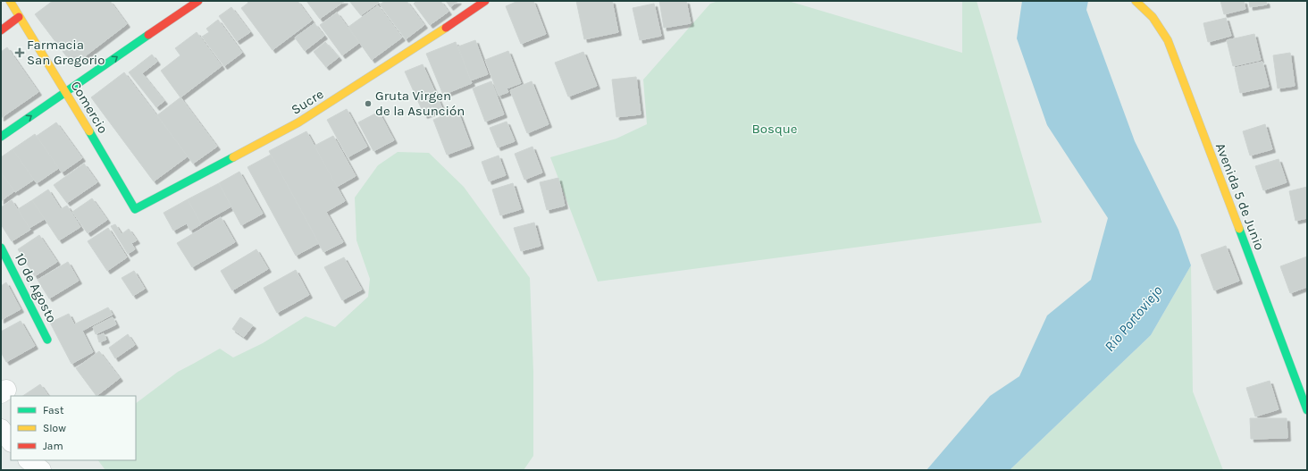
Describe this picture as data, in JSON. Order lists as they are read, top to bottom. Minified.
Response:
{"streets":{"street":["Sucre","Comercio","Avenida 5 de Junio","10 de Agosto"]},"crossings":[["Sucre","Comercio"]],"water":["Río Portoviejo"],"parks":["Bosque"],"places":{"health":["Farmacia San Gregorio"],"other":["Gruta Virgen de la Asunción"]},"legend":["Fast","Slow","Jam"]}
